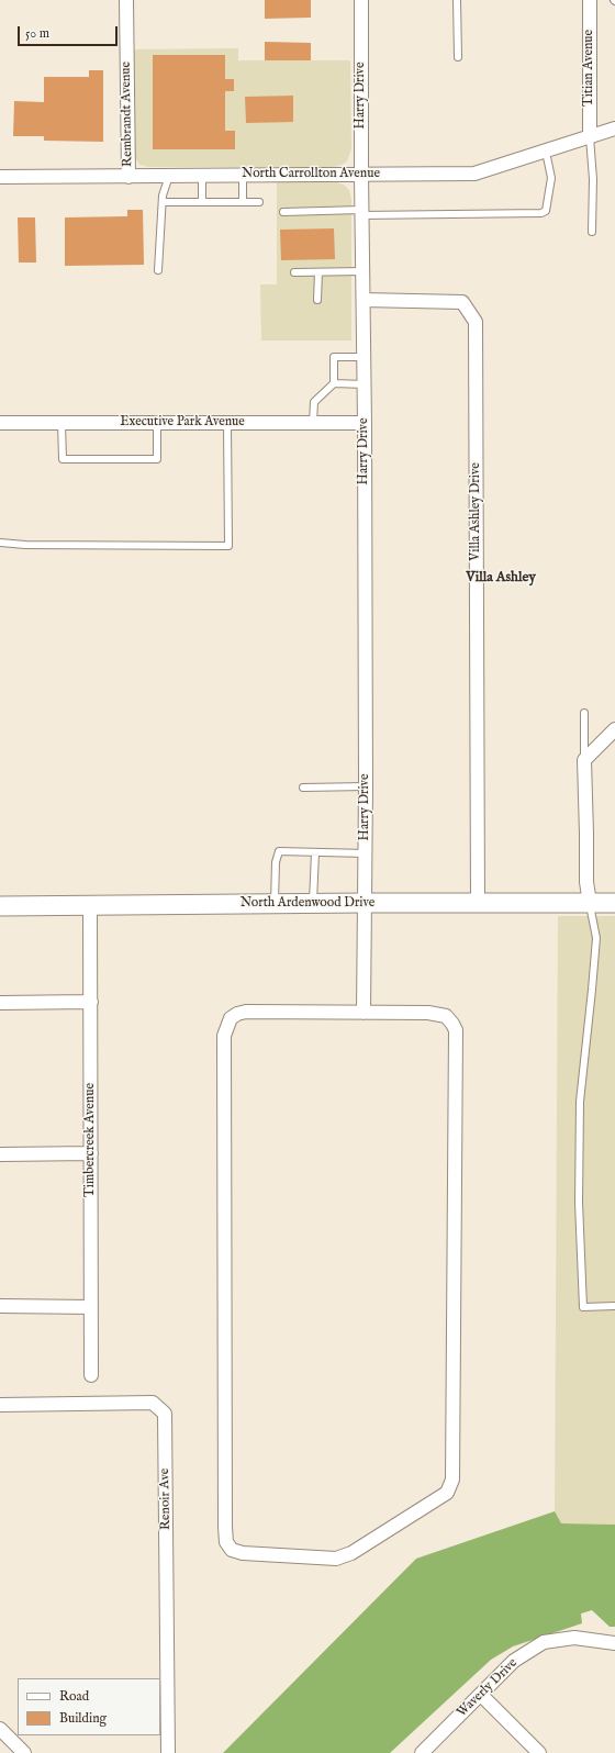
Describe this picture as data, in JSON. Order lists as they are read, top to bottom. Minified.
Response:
{"streets":{"street":["Titian Avenue","Harry Drive","Rembrandt Avenue","North Carrollton Avenue","Executive Park Avenue","Villa Ashley Drive","North Ardenwood Drive","Timbercreek Avenue","Renoir Ave","Waverly Drive"]},"crossings":[["Titian Avenue","North Carrollton Avenue"],["Harry Drive","North Carrollton Avenue"],["Harry Drive","Executive Park Avenue"],["Harry Drive","Villa Ashley Drive"],["Harry Drive","North Ardenwood Drive"],["Rembrandt Avenue","North Carrollton Avenue"],["Villa Ashley Drive","North Ardenwood Drive"],["North Ardenwood Drive","Timbercreek Avenue"]],"districts":["Villa Ashley"],"legend":["Road","Building"],"scale_bar":"50 m"}
